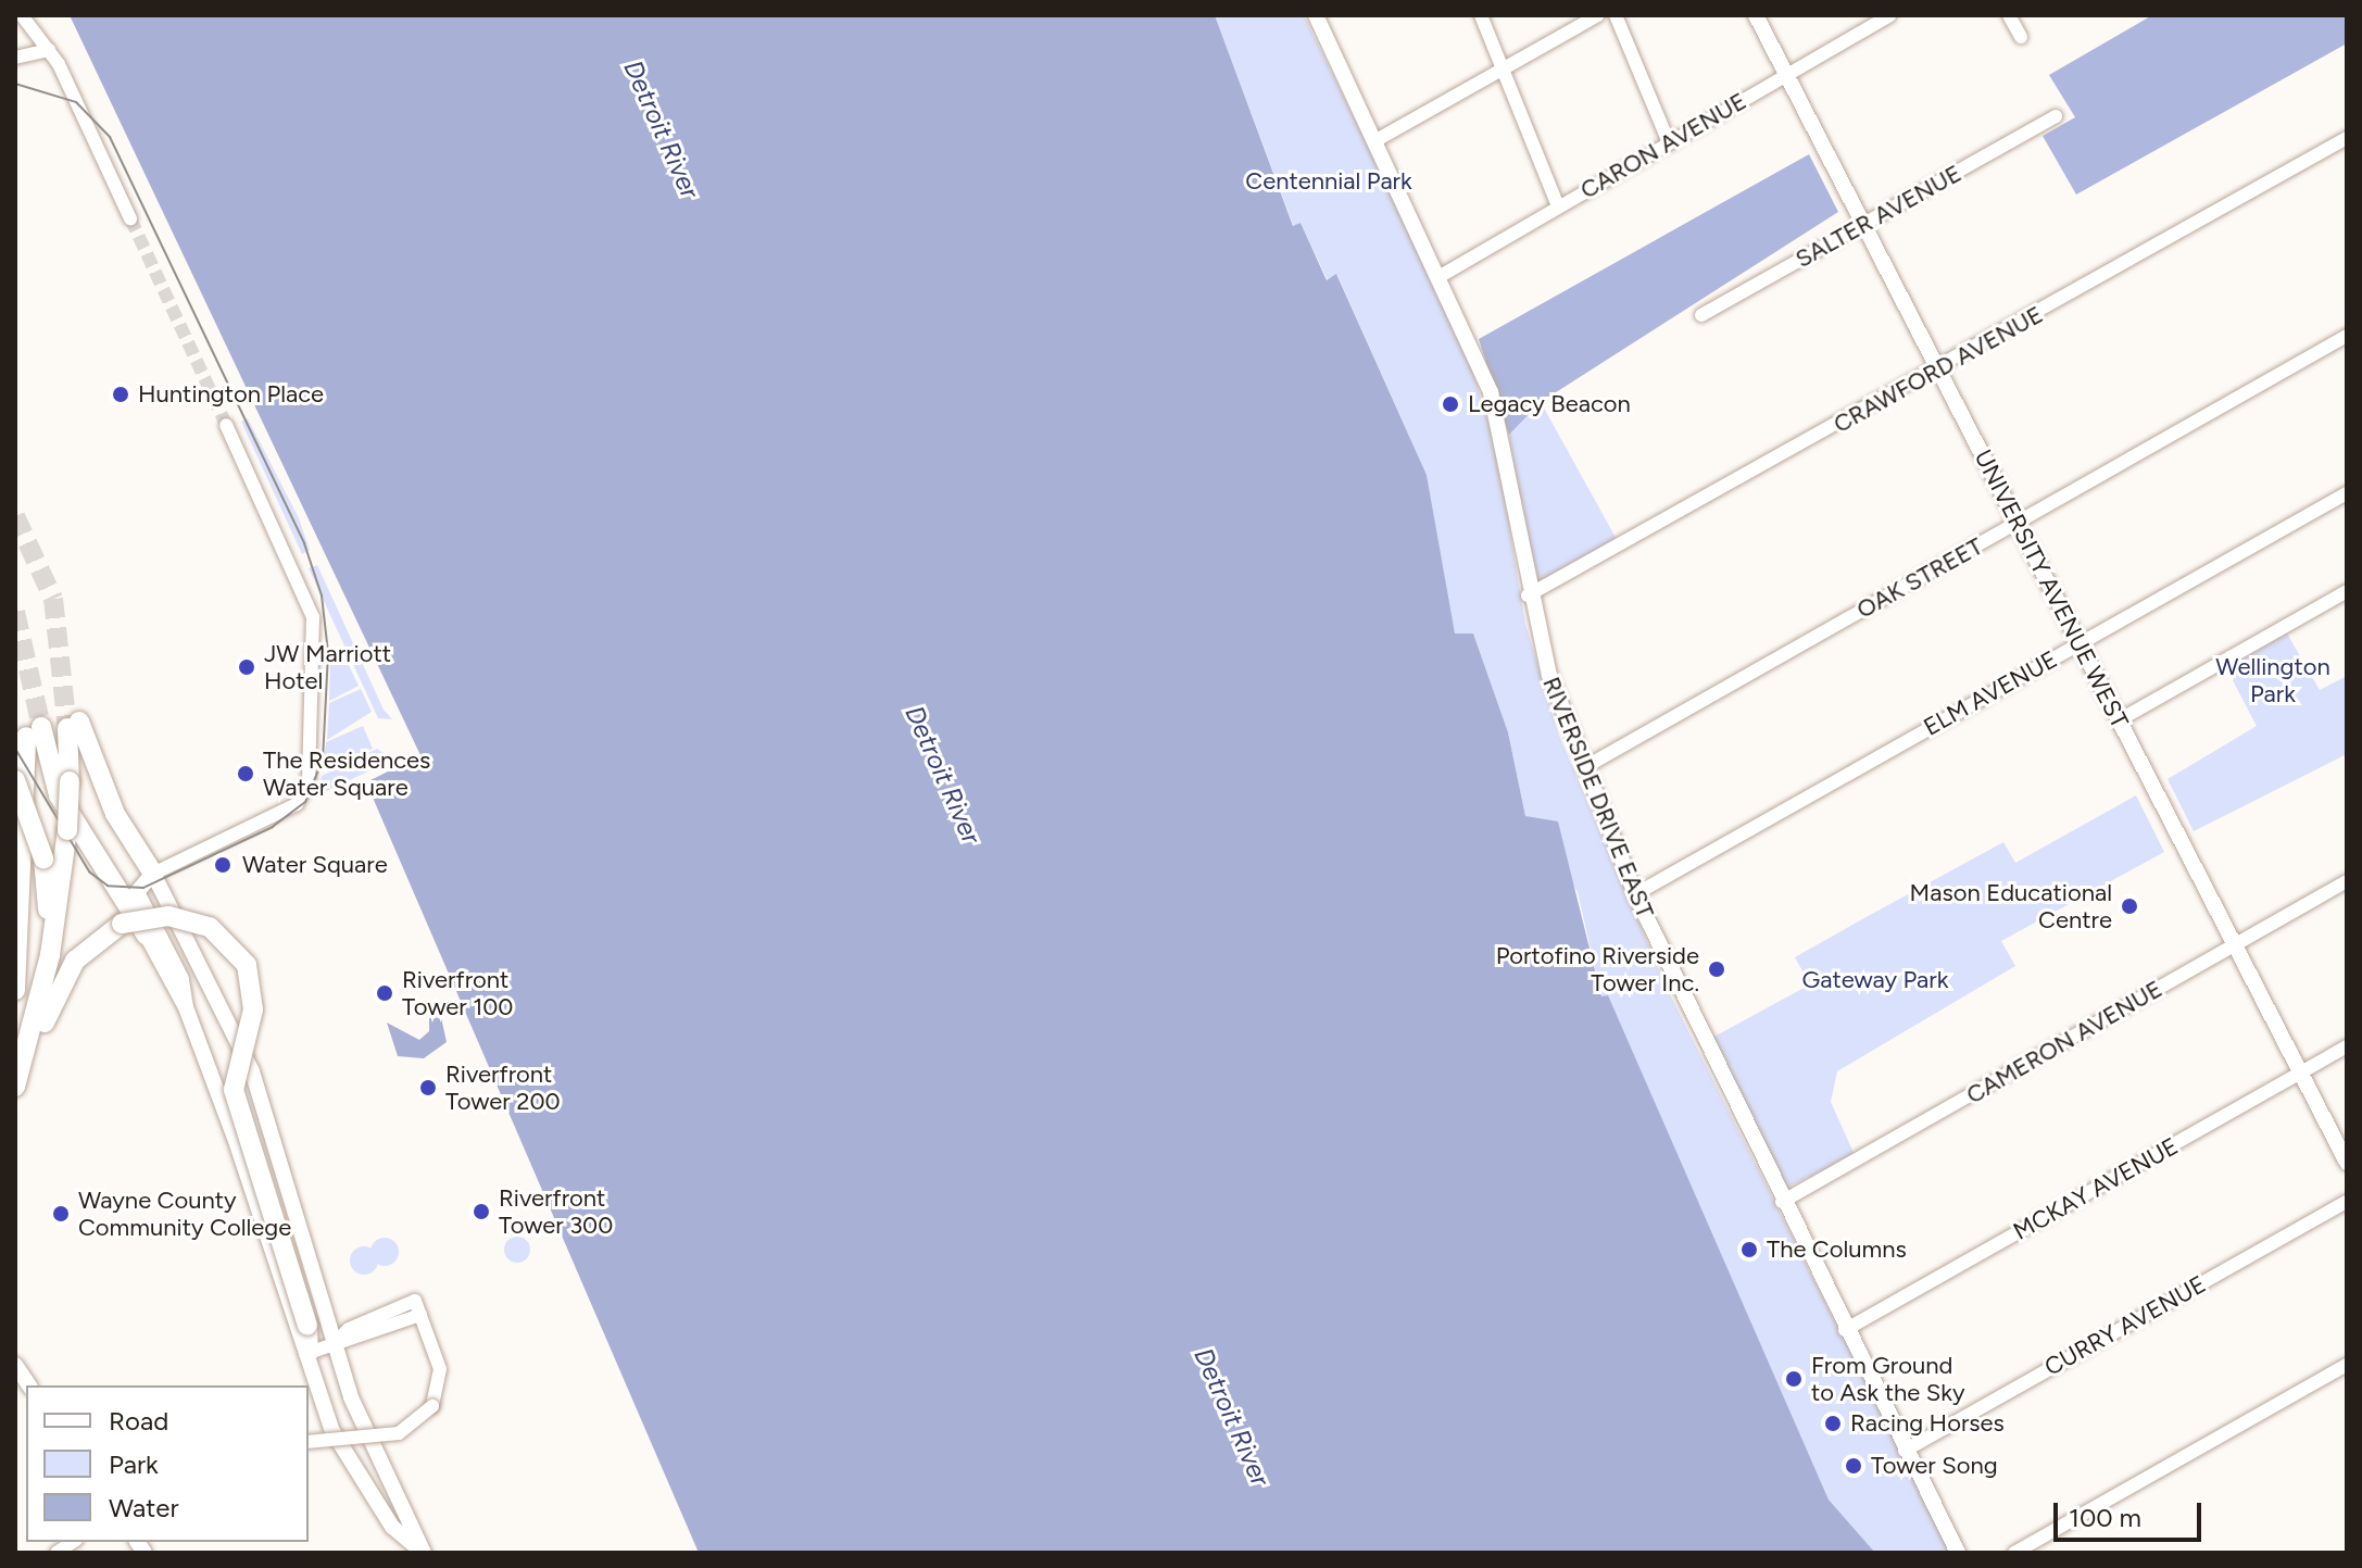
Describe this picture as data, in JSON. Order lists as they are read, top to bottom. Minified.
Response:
{"streets":{"main road":["UNIVERSITY AVENUE WEST","RIVERSIDE DRIVE EAST"],"street":["CARON AVENUE","SALTER AVENUE","CRAWFORD AVENUE","OAK STREET","ELM AVENUE","CAMERON AVENUE","MCKAY AVENUE","CURRY AVENUE"]},"crossings":[["CARON AVENUE","UNIVERSITY AVENUE WEST"],["CARON AVENUE","RIVERSIDE DRIVE EAST"],["SALTER AVENUE","UNIVERSITY AVENUE WEST"],["CRAWFORD AVENUE","UNIVERSITY AVENUE WEST"],["CRAWFORD AVENUE","RIVERSIDE DRIVE EAST"],["OAK STREET","UNIVERSITY AVENUE WEST"],["OAK STREET","RIVERSIDE DRIVE EAST"],["UNIVERSITY AVENUE WEST","ELM AVENUE"],["UNIVERSITY AVENUE WEST","CAMERON AVENUE"],["UNIVERSITY AVENUE WEST","MCKAY AVENUE"],["ELM AVENUE","RIVERSIDE DRIVE EAST"],["RIVERSIDE DRIVE EAST","CAMERON AVENUE"],["RIVERSIDE DRIVE EAST","MCKAY AVENUE"],["RIVERSIDE DRIVE EAST","CURRY AVENUE"]],"water":["Detroit River"],"parks":["Centennial Park","Wellington Park","Gateway Park"],"places":["Huntington Place","Legacy Beacon","JW Marriott Hotel","The Residences Water Square","Water Square","Mason Educational Centre","Portofino Riverside Tower Inc.","Riverfront Tower 100","Riverfront Tower 200","Riverfront Tower 300","Wayne County Community College","The Columns","From Ground to Ask the Sky","Racing Horses","Tower Song"],"legend":["Road","Park","Water"],"scale_bar":"100 m"}
